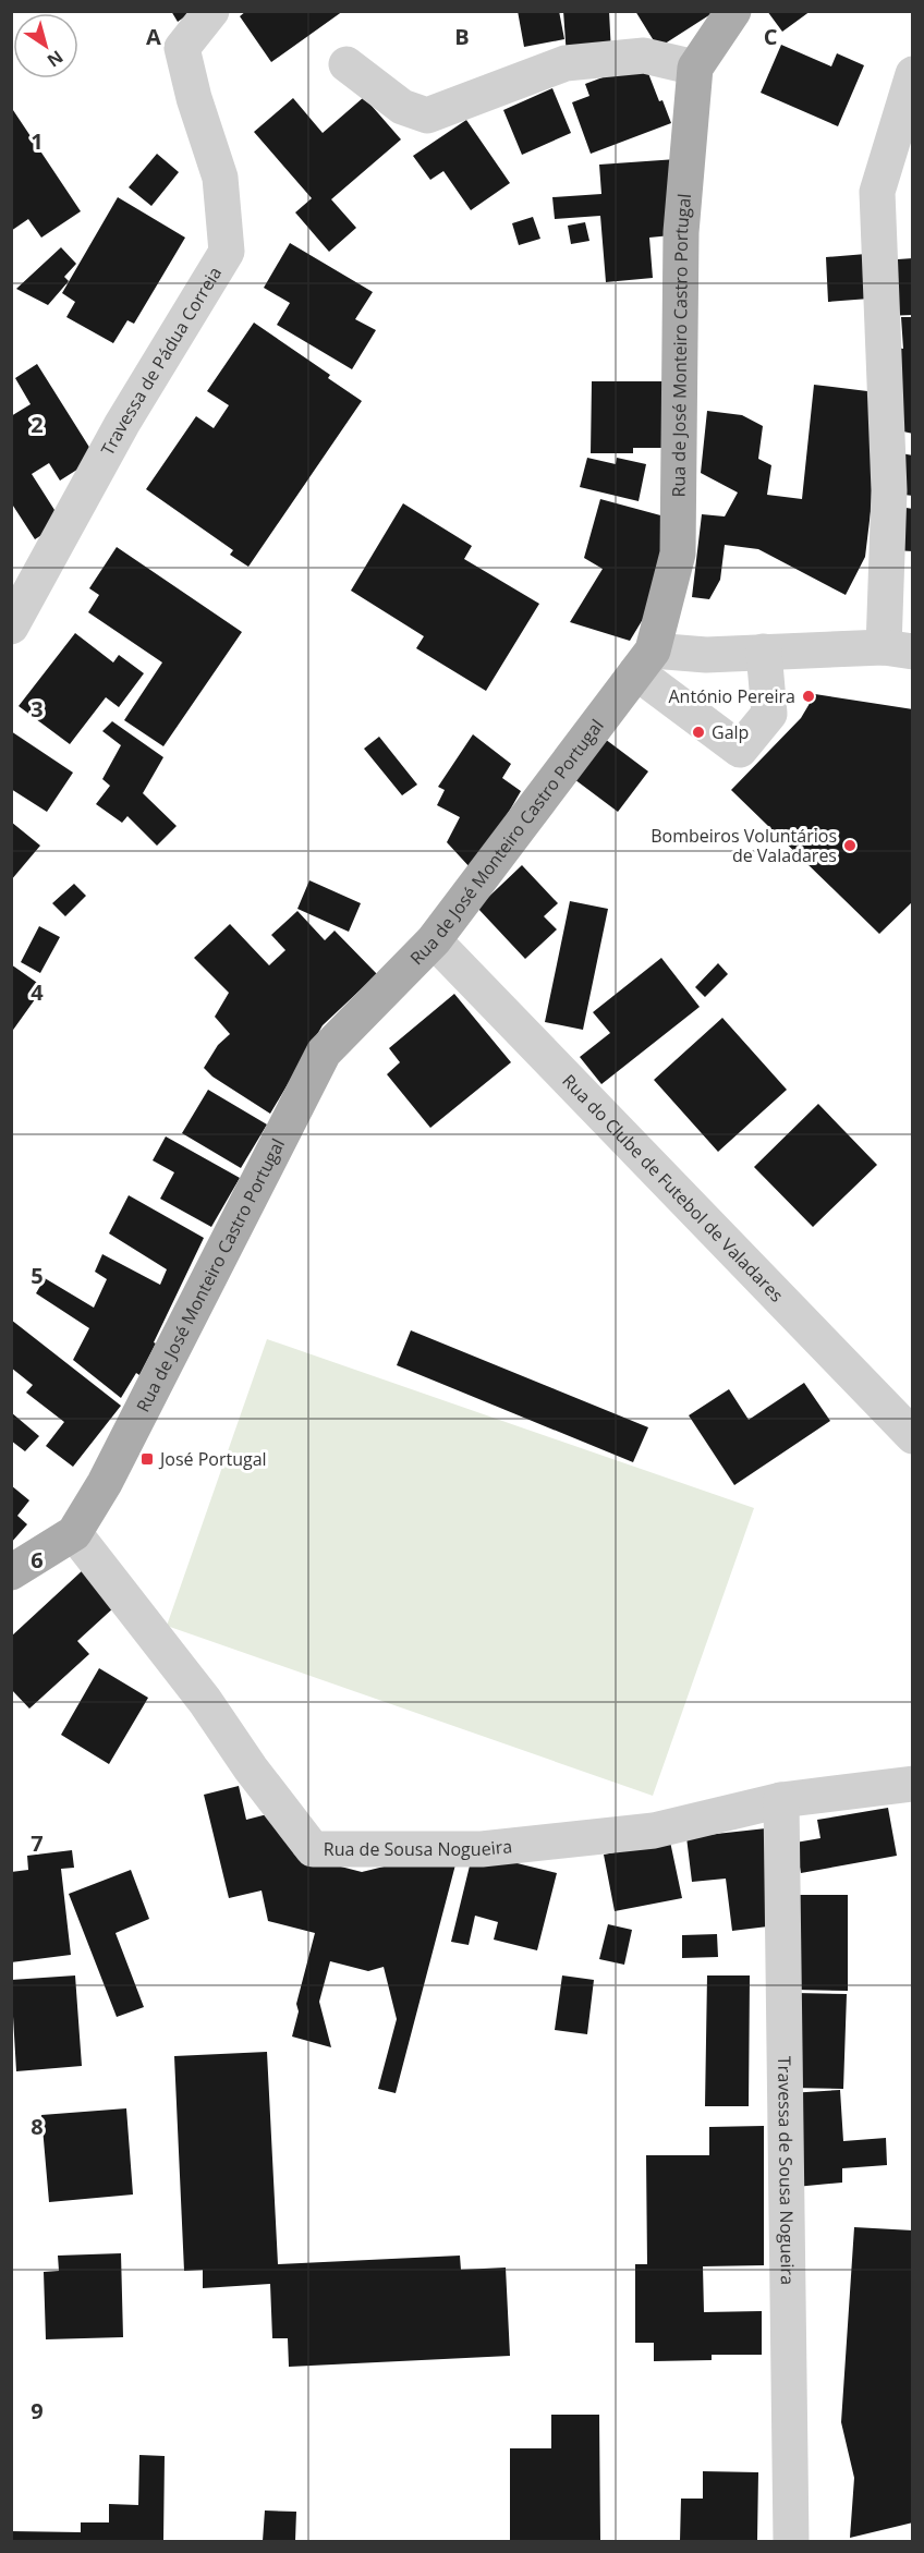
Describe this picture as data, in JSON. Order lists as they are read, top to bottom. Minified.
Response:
{"streets":{"main road":["Rua de José Monteiro Castro Portugal"],"street":["Travessa de Pádua Correia","Rua do Clube de Futebol de Valadares","Rua de Sousa Nogueira","Travessa de Sousa Nogueira"]},"crossings":[["Rua de José Monteiro Castro Portugal","Rua do Clube de Futebol de Valadares"],["Rua de José Monteiro Castro Portugal","Rua de Sousa Nogueira"],["Rua de Sousa Nogueira","Travessa de Sousa Nogueira"]],"places":{"other":["António Pereira","Galp","Bombeiros Voluntários de Valadares"],"transit":["José Portugal"]},"north":"bottom right","grid":{"columns":["A","B","C"],"rows":["1","2","3","4","5","6","7","8","9"]}}
